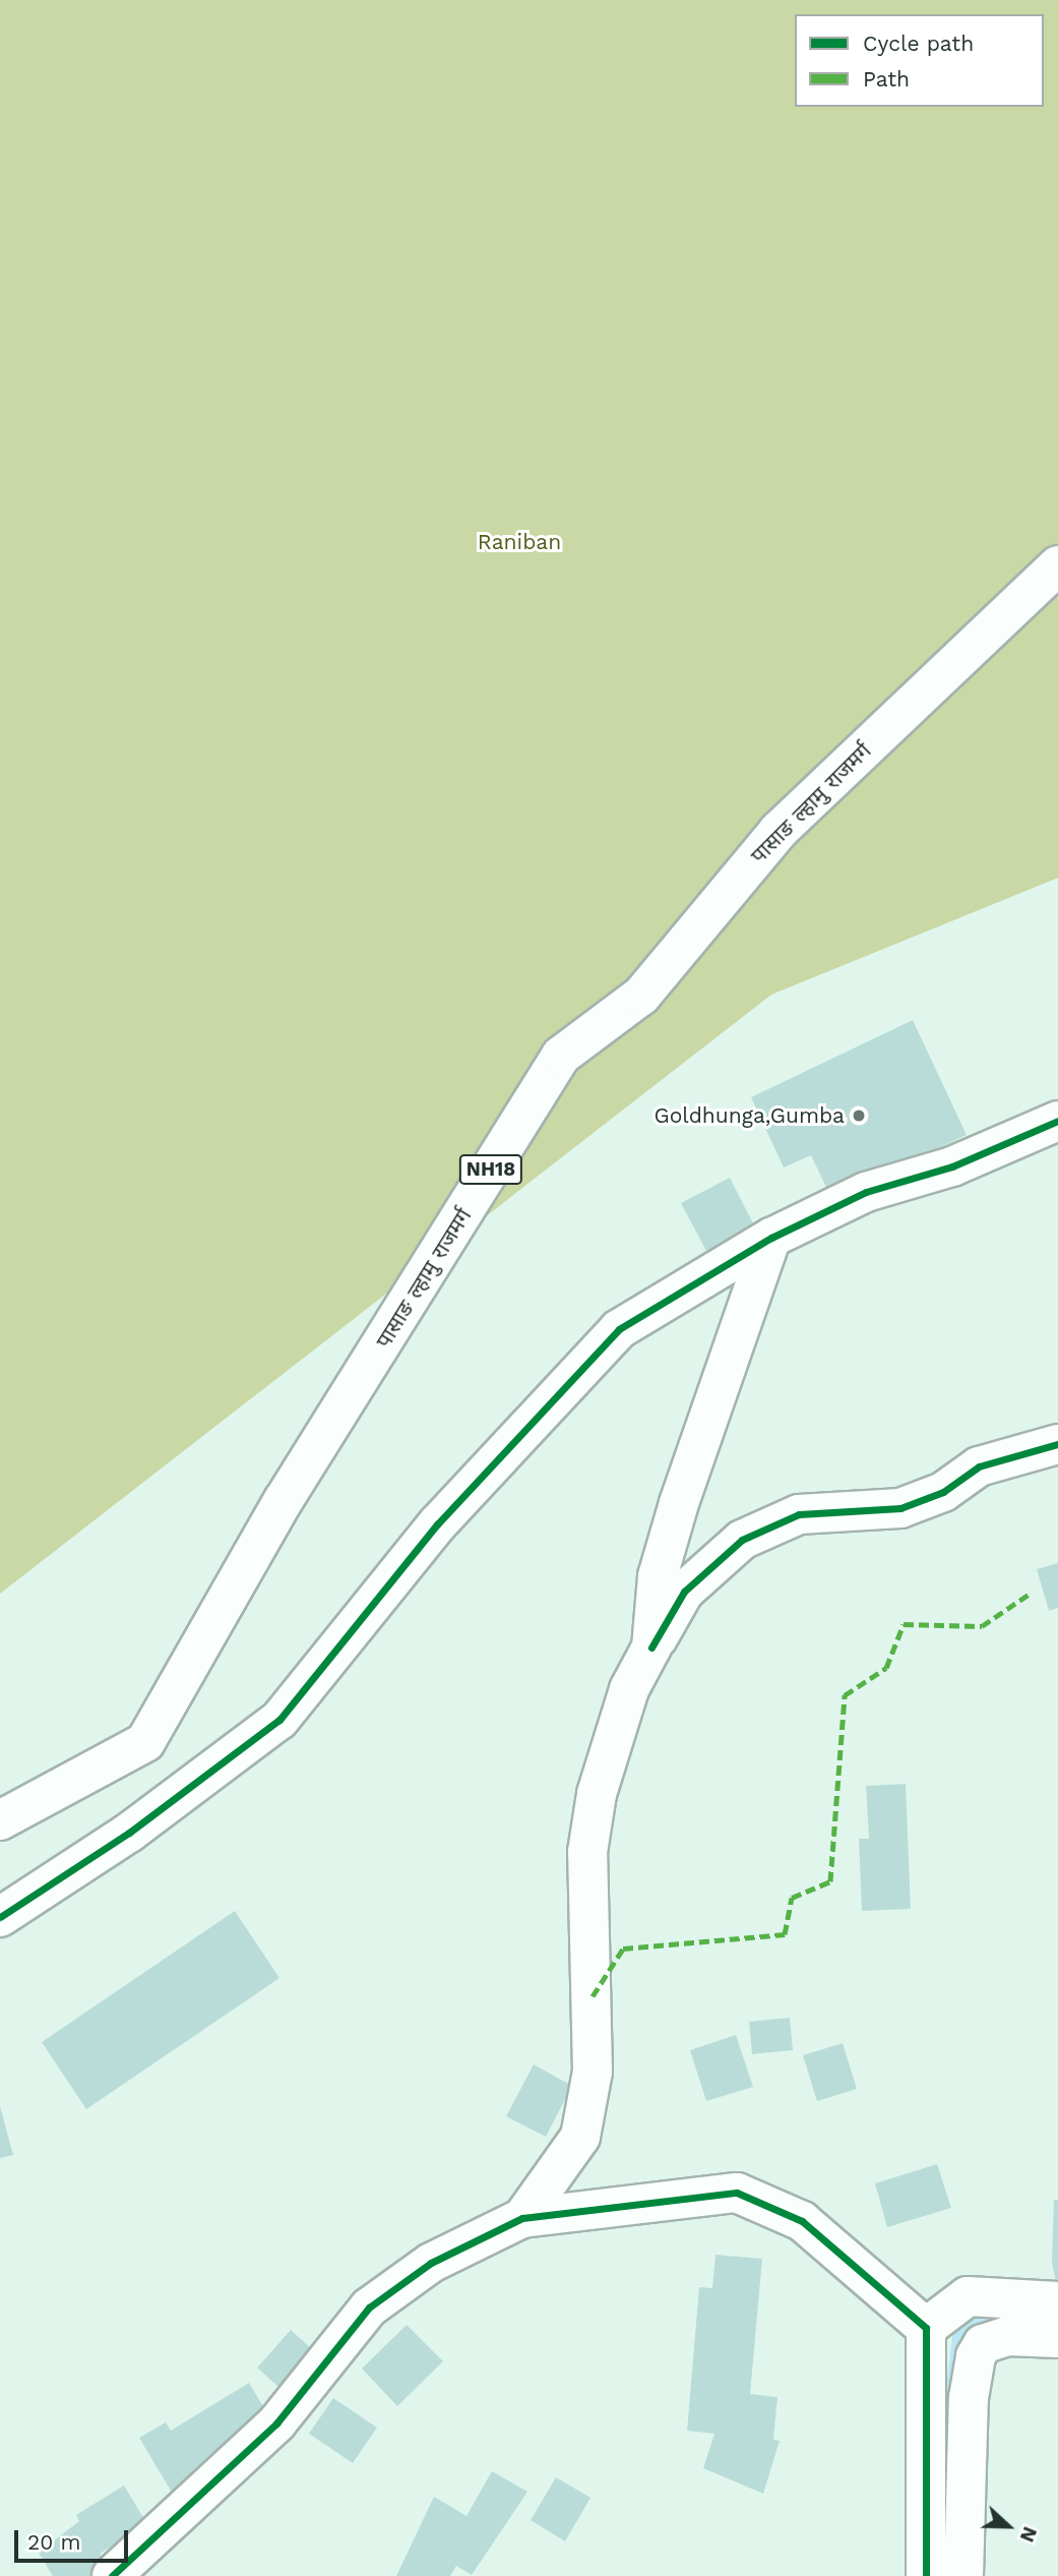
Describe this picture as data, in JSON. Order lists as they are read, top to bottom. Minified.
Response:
{"streets":{"street":["पासाङ ल्हामु राजमर्ग","NH18"]},"parks":["Raniban"],"places":["Goldhunga,Gumba"],"legend":["Cycle path","Path"],"scale_bar":"20 m","north":"right"}
